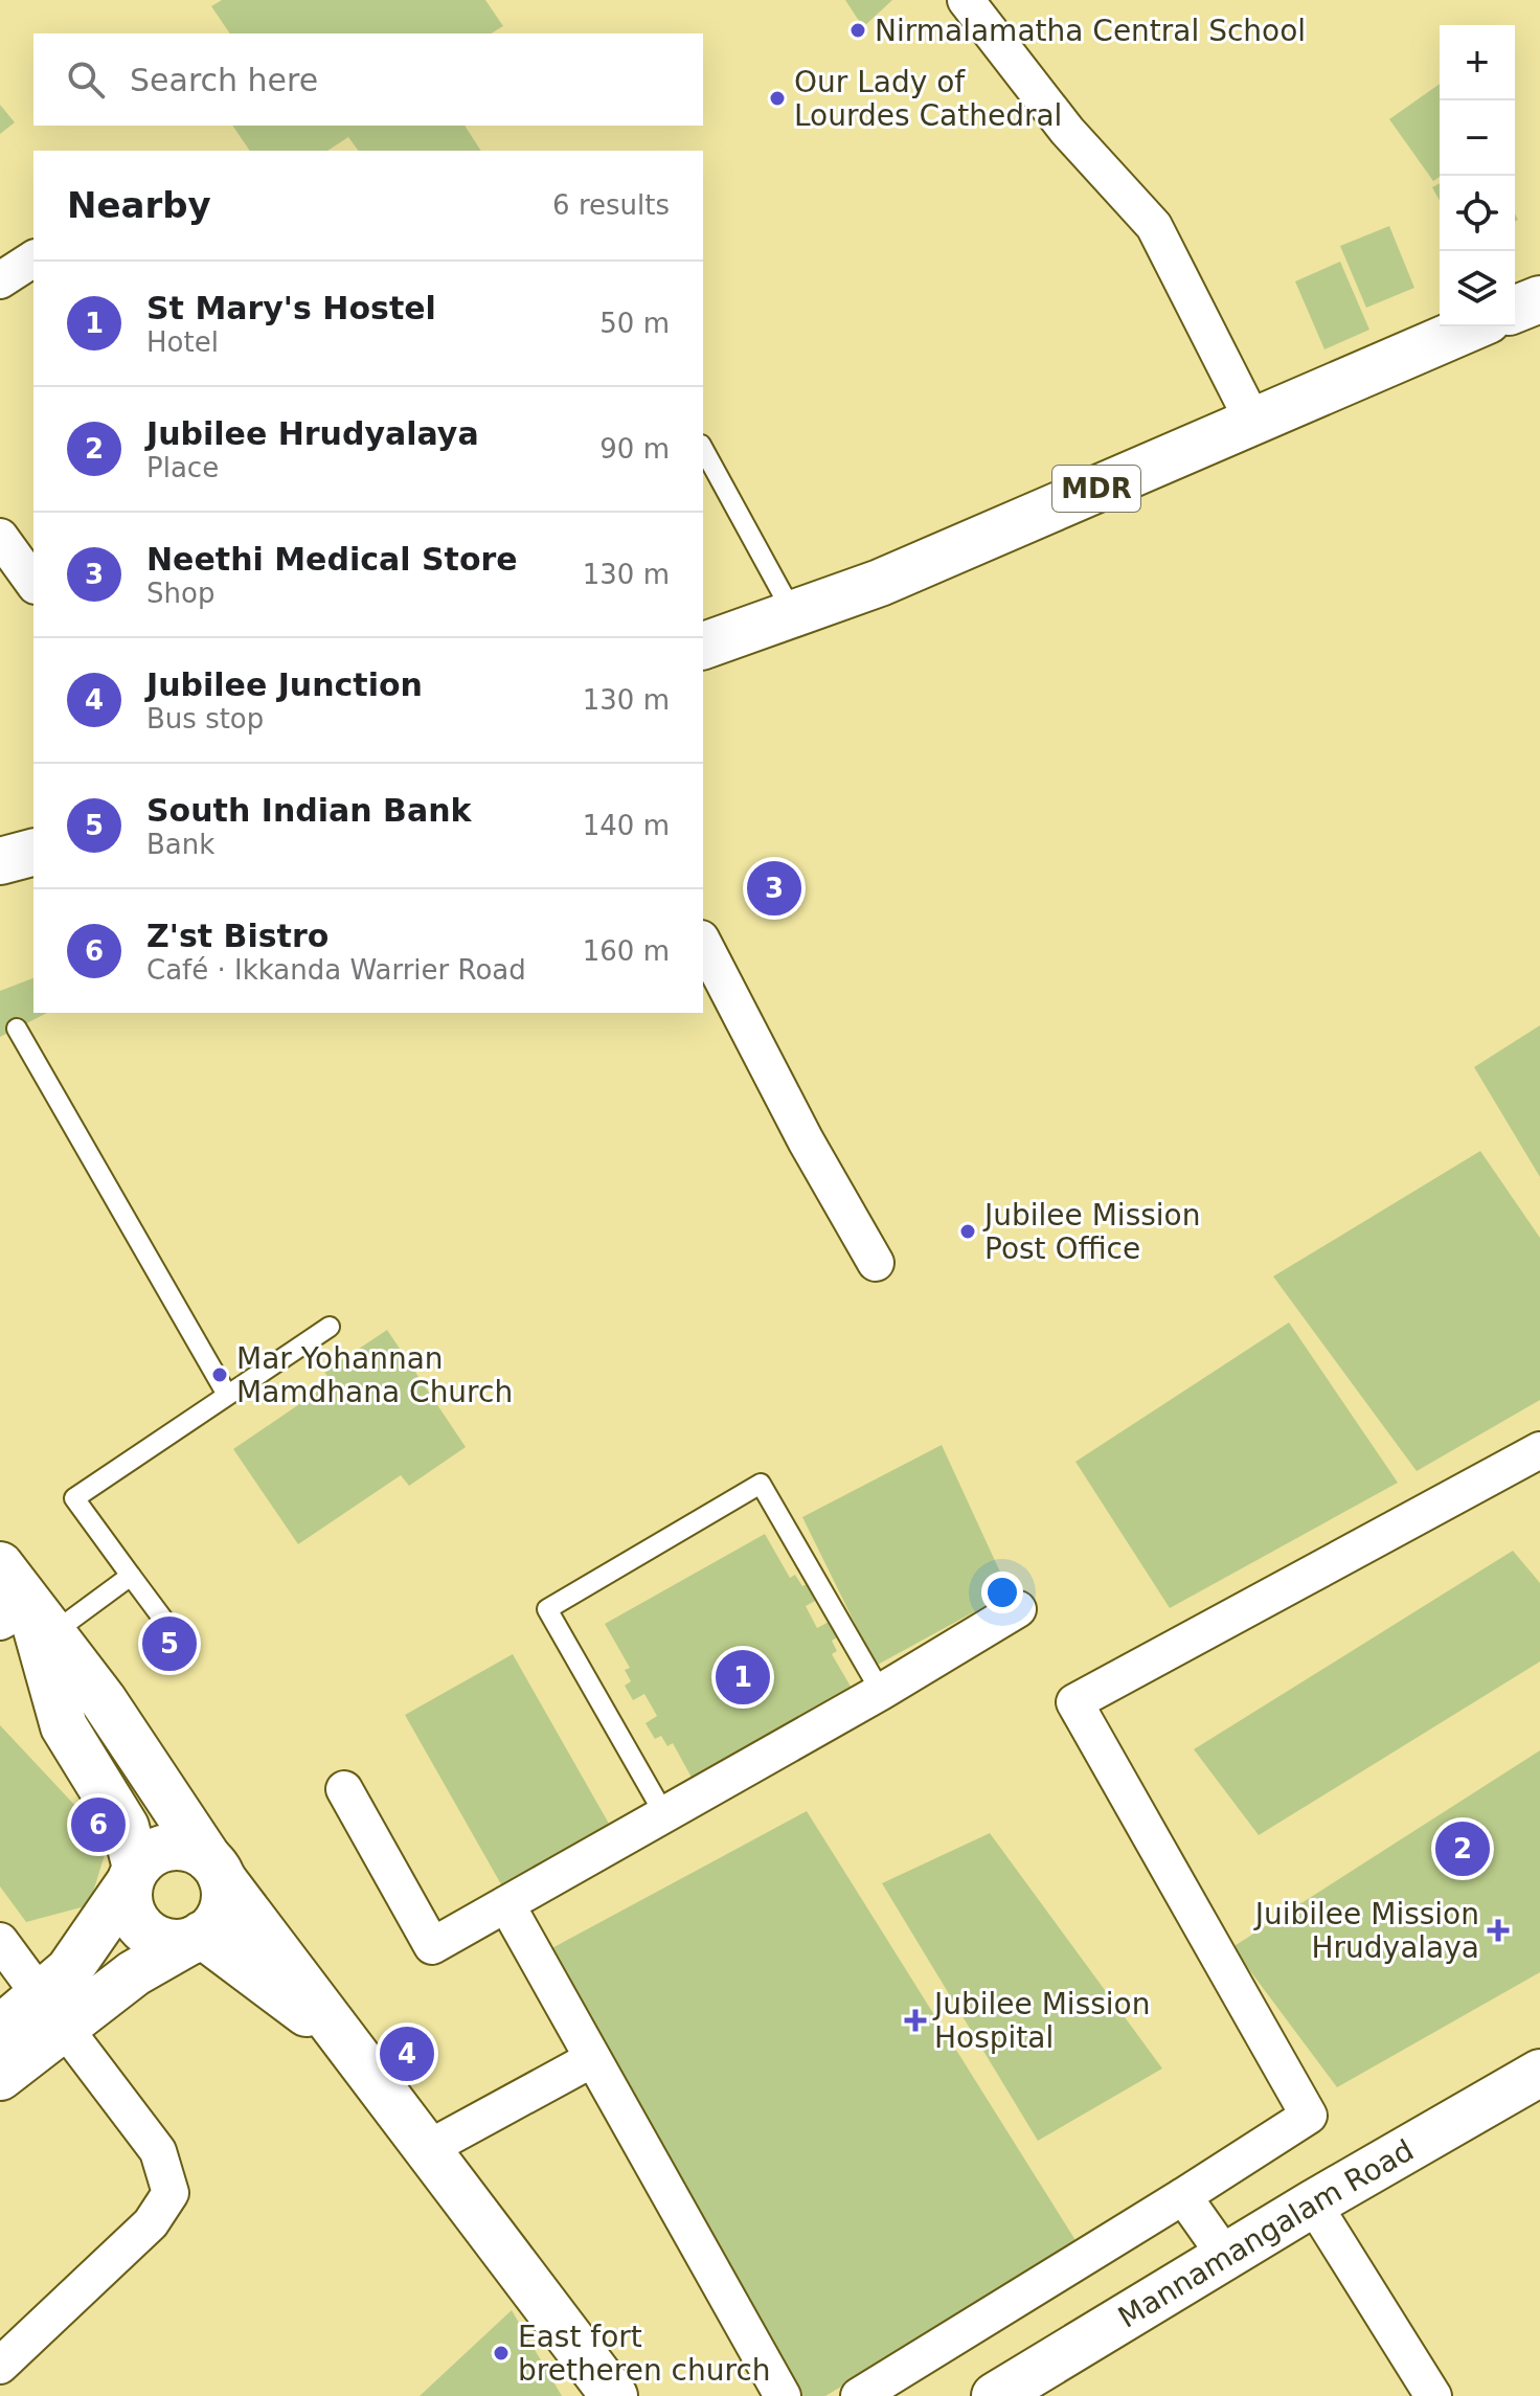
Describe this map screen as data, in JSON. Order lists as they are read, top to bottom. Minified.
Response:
{"streets":{"main road":["MDR","Mannamangalam Road"]},"places":{"other":["Nirmalamatha Central School","Our Lady of Lourdes Cathedral","Jubilee Mission Post Office","Mar Yohannan Mamdhana Church","East fort bretheren church"],"health":["Juibilee Mission Hrudyalaya","Jubilee Mission Hospital"]},"page":{"map_buttons":["+","−"],"search":"Search here","heading":["Nearby","6 results"],"list":[{"mark":"1","name":"St Mary's Hostel","note":"Hotel","value":"50 m"},{"mark":"2","name":"Jubilee Hrudyalaya","note":"Place","value":"90 m"},{"mark":"3","name":"Neethi Medical Store","note":"Shop","value":"130 m"},{"mark":"4","name":"Jubilee Junction","note":"Bus stop","value":"130 m"},{"mark":"5","name":"South Indian Bank","note":"Bank","value":"140 m"},{"mark":"6","name":"Z'st Bistro","note":"Café · Ikkanda Warrier Road","value":"160 m"}],"pins":["3","5","1","6","2","4"]}}
